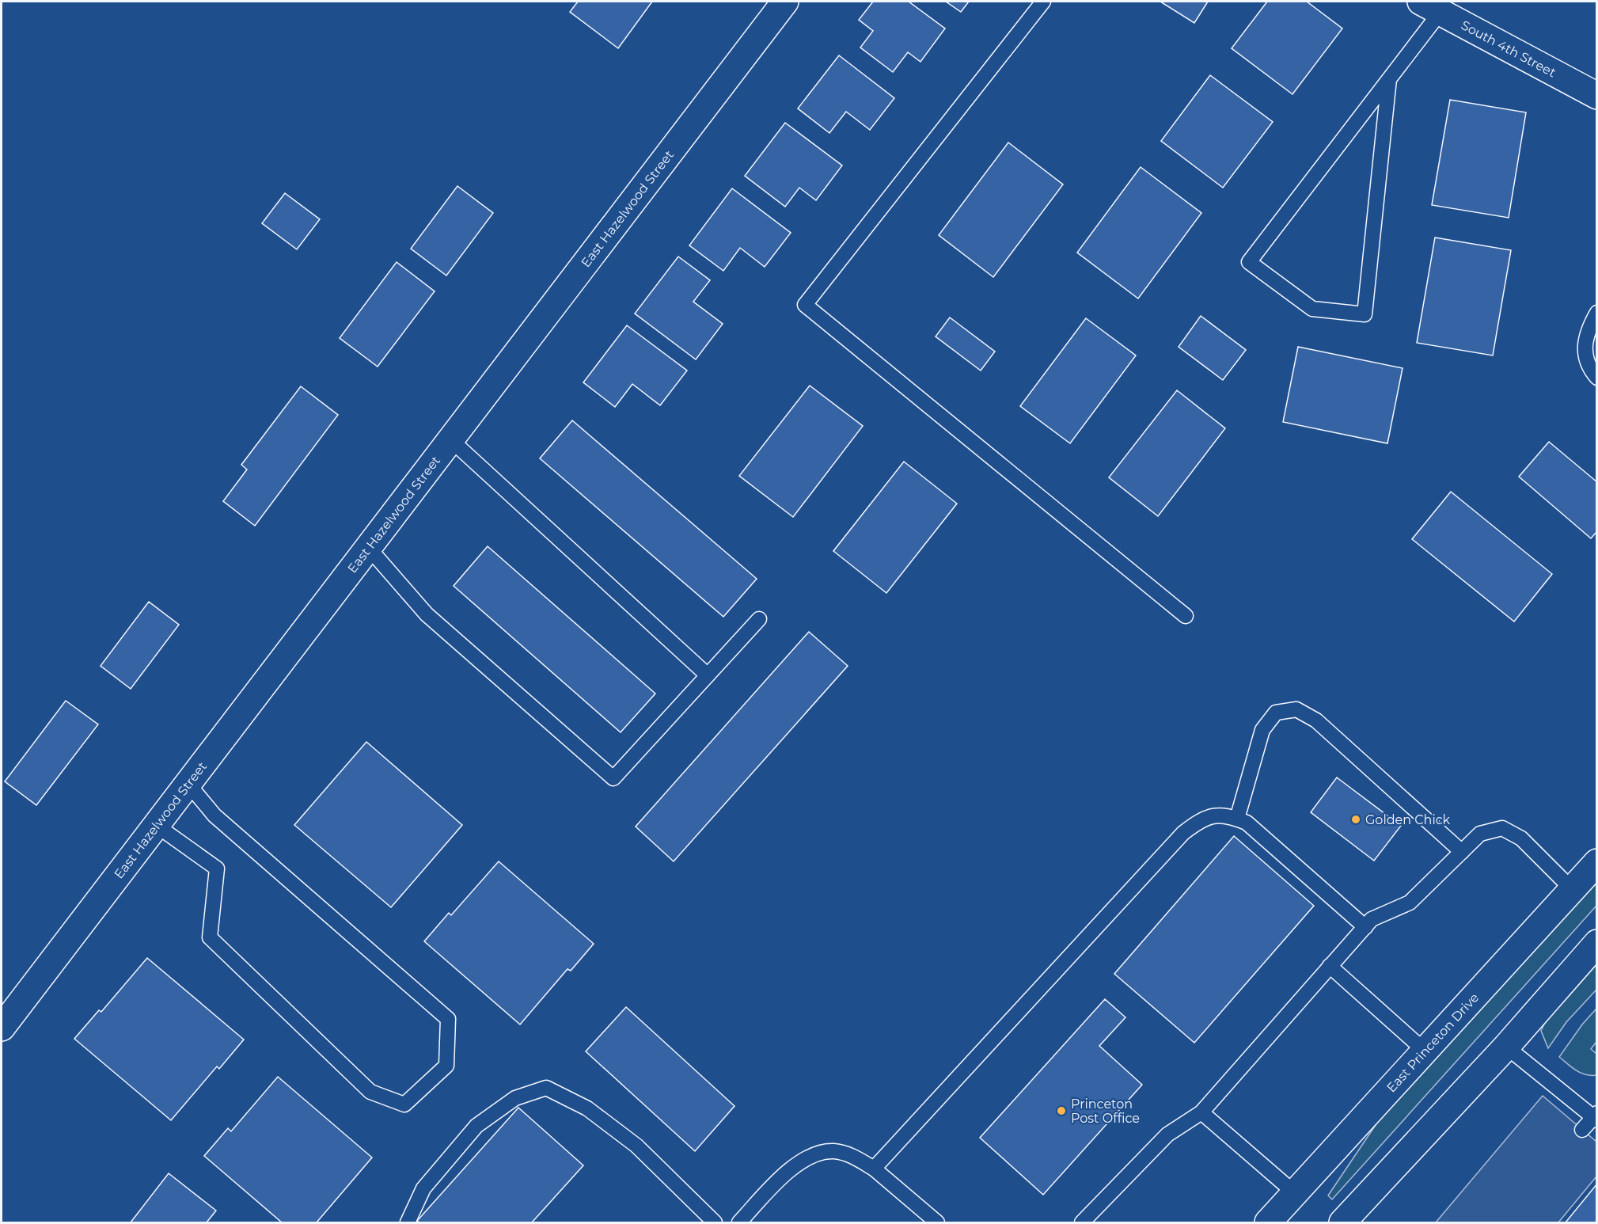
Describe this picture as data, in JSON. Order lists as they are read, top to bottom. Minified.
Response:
{"streets":{"main road":["South 4th Street","East Hazelwood Street","East Princeton Drive"]},"places":["Golden Chick","Princeton Post Office"]}
